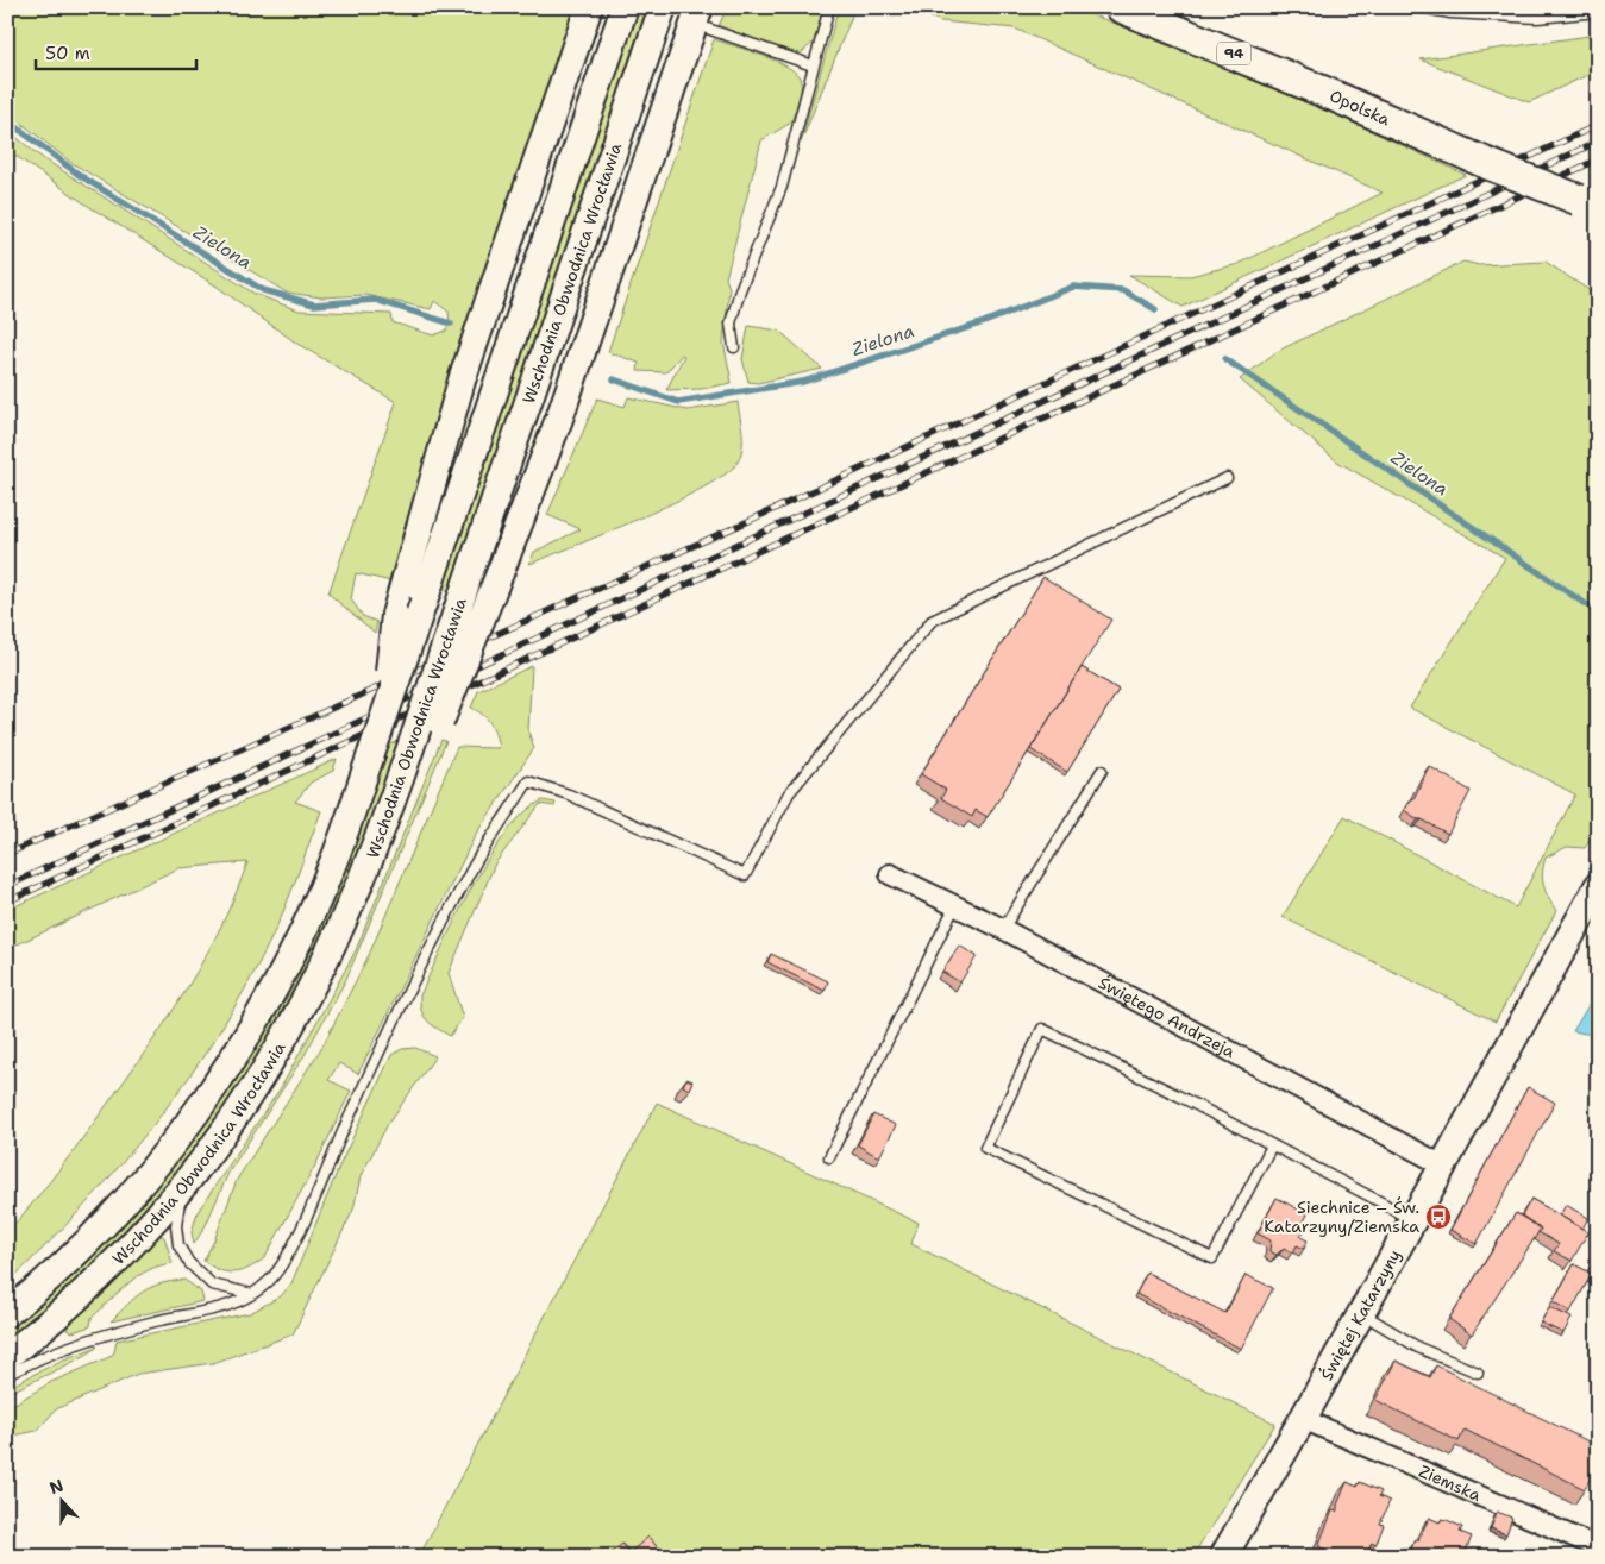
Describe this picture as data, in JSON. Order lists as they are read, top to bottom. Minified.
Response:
{"streets":{"main road":["94","Opolska","Wschodnia Obwodnica Wrocławia","Świętej Katarzyny"],"street":["Świętego Andrzeja","Ziemska"]},"crossings":[["Świętego Andrzeja","Świętej Katarzyny"],["Świętej Katarzyny","Ziemska"]],"water":["Zielona"],"places":{"bus stop":["Siechnice – Św. Katarzyny/Ziemska"]},"scale_bar":"50 m","north":"top"}
